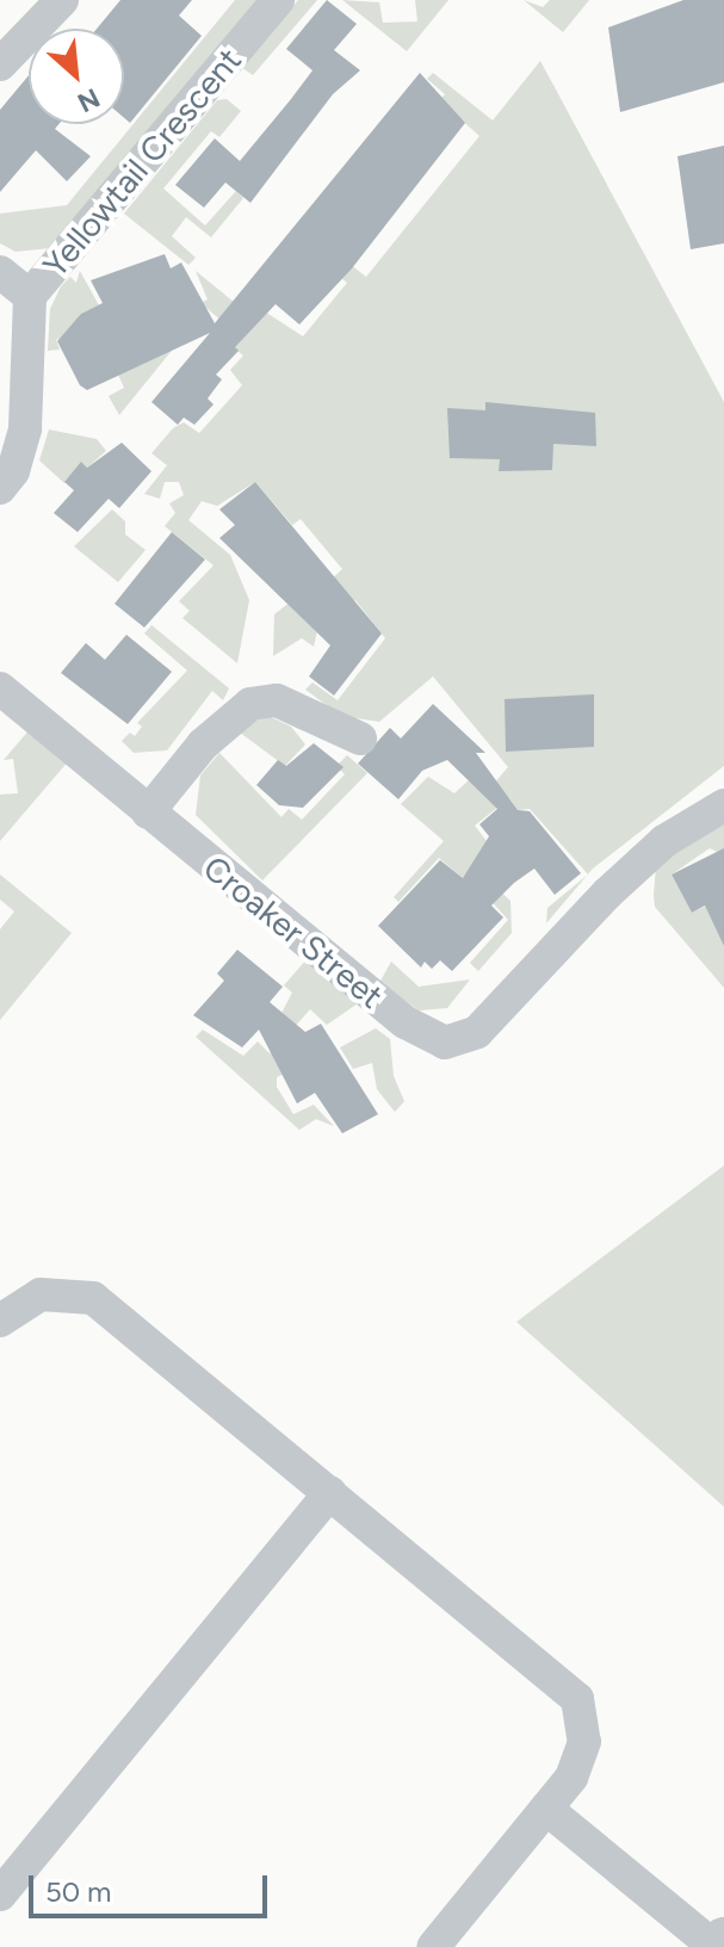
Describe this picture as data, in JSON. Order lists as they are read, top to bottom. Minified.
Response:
{"streets":{"street":["Yellowtail Crescent","Croaker Street"]},"scale_bar":"50 m","north":"bottom right"}
